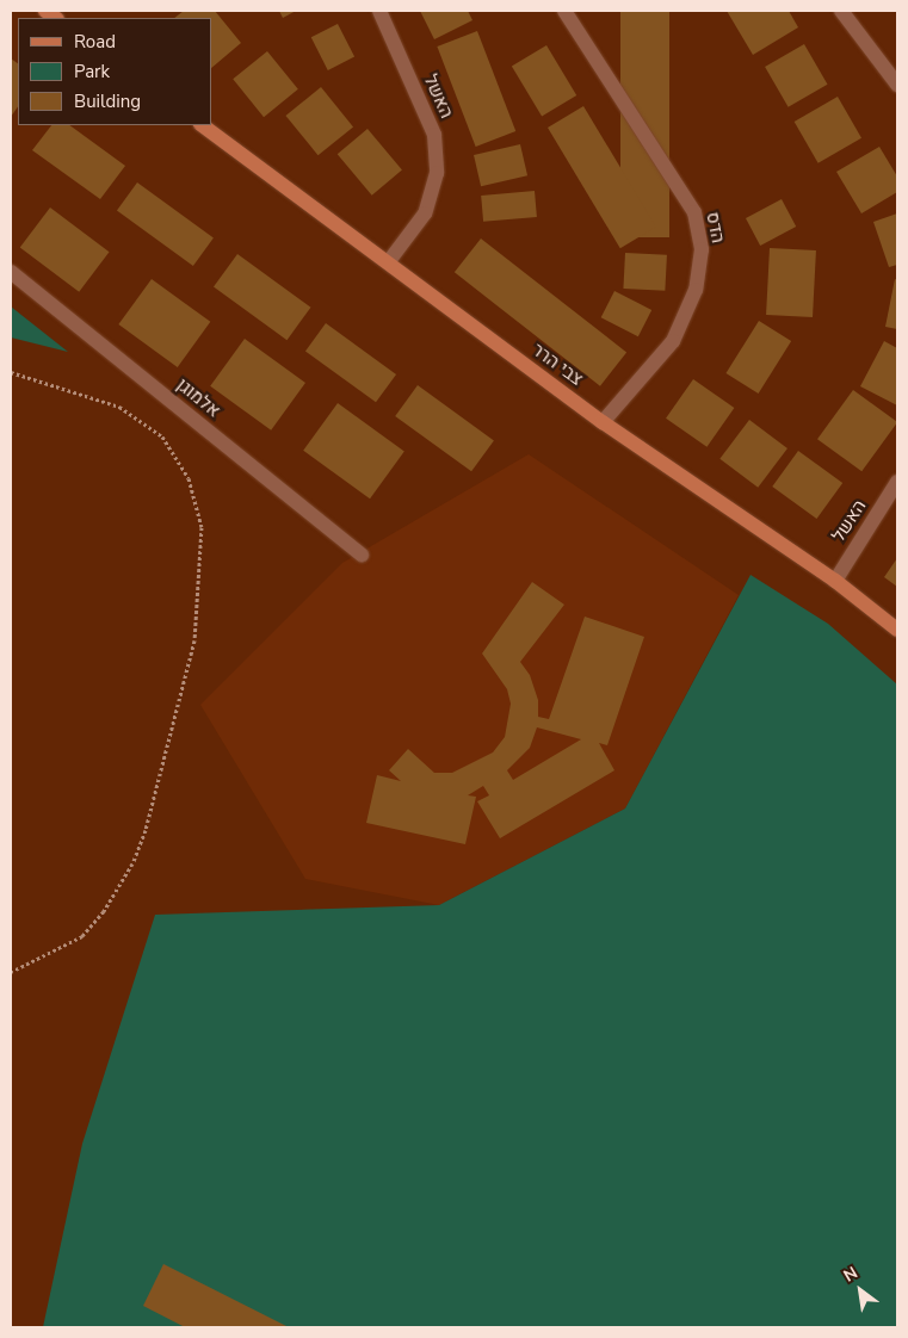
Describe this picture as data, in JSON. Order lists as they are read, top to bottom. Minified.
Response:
{"streets":{"street":["האשל","הדס","צבי הרר","אלמוגן"]},"crossings":[["האשל","צבי הרר"],["הדס","צבי הרר"]],"legend":["Road","Park","Building"],"north":"top left"}
